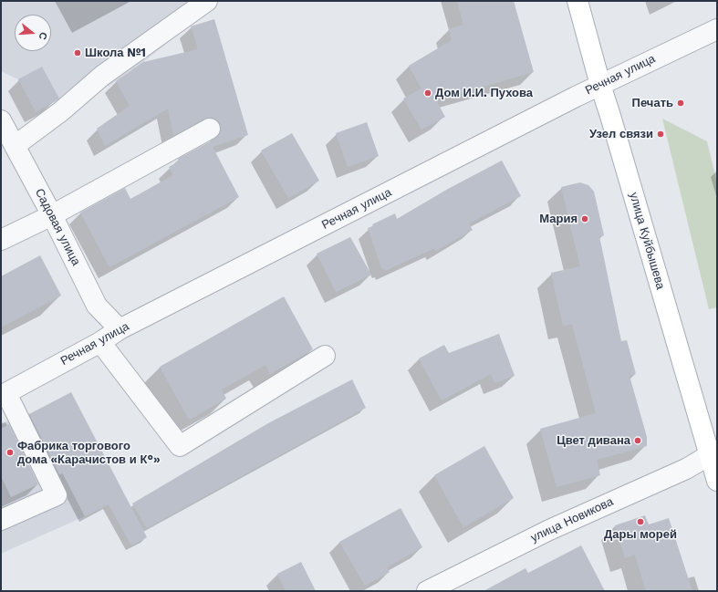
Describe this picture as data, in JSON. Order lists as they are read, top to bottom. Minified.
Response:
{"streets":{"main road":["улица Куйбышева"],"street":["Речная улица","Садовая улица","улица Новикова"]},"crossings":[["Речная улица","Садовая улица"],["Речная улица","улица Куйбышева"],["улица Куйбышева","улица Новикова"]],"places":["Школа №1","Дом И.И. Пухова","Печать","Узел связи","Мария","Цвет дивана","Фабрика торгового дома «Карачистов и К°»","Дары морей"],"north":"right"}
